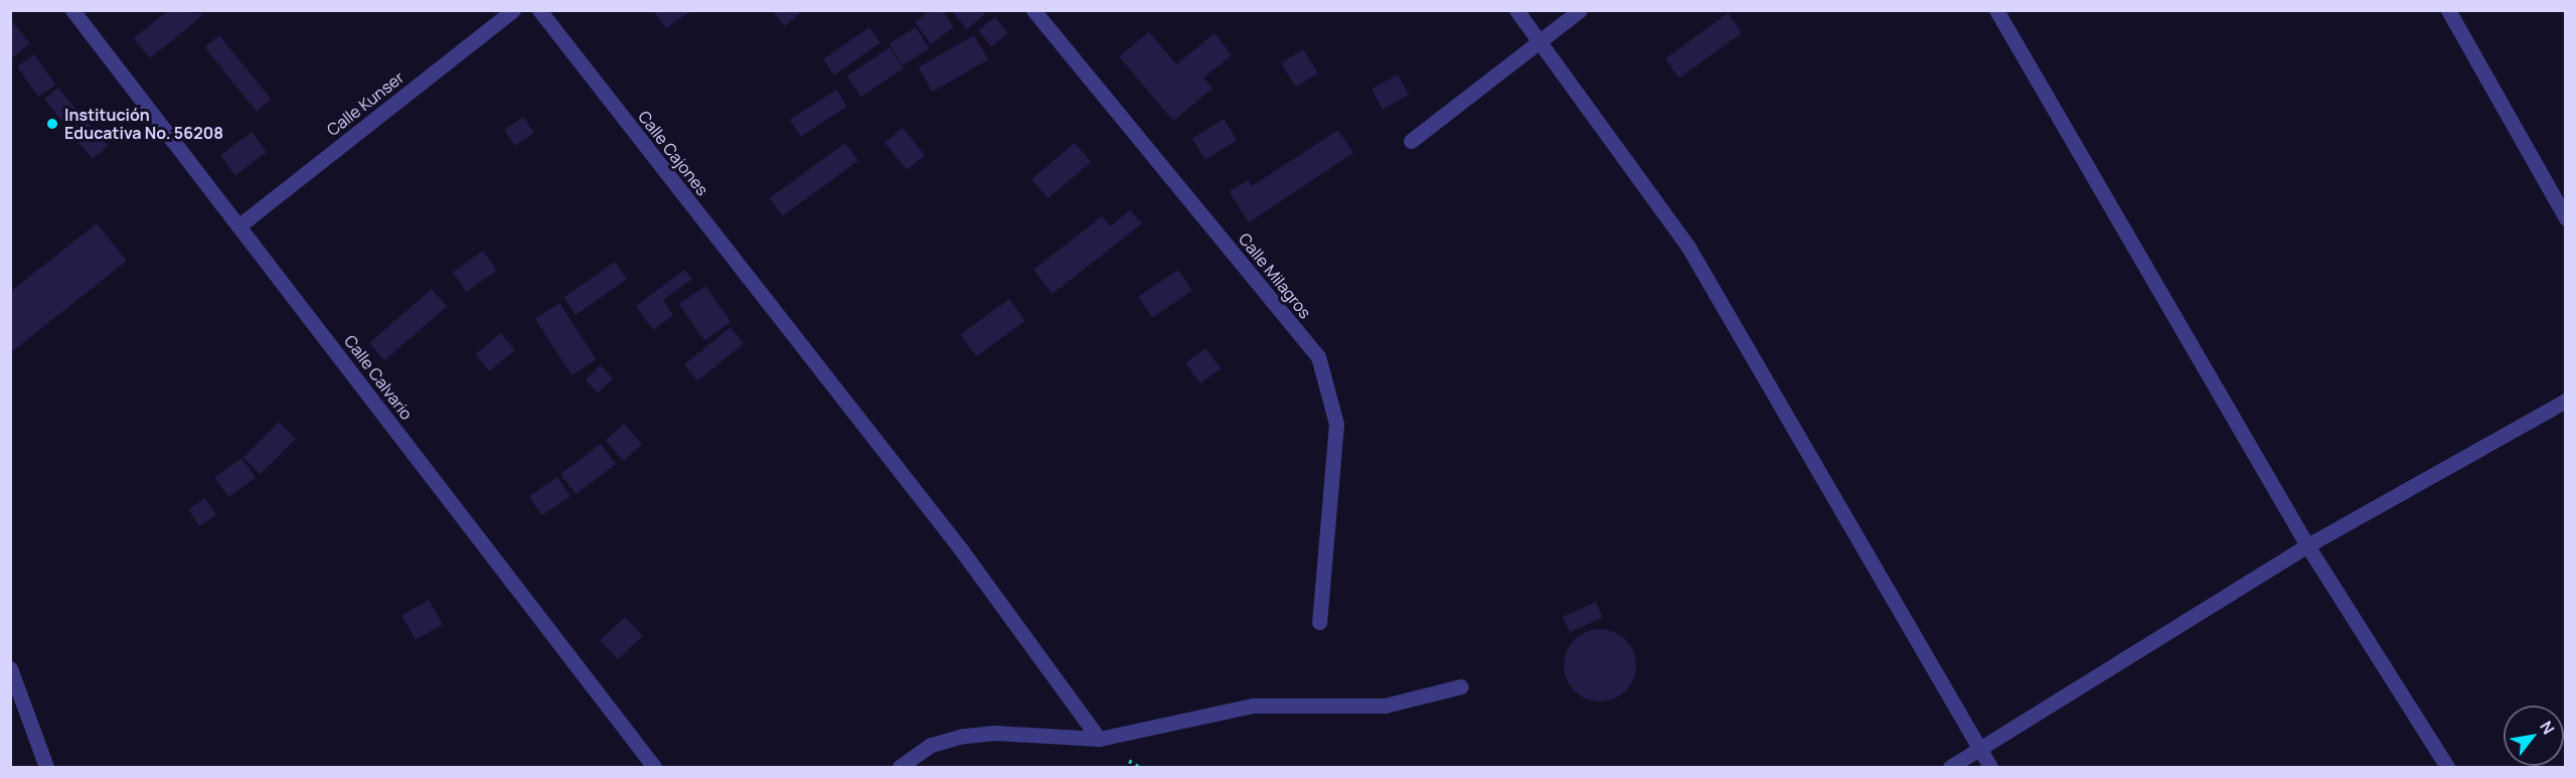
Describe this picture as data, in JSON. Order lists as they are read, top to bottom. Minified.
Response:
{"streets":{"street":["Calle Kunser","Calle Cajones","Calle Milagros","Calle Calvario"]},"crossings":[["Calle Kunser","Calle Calvario"]],"places":["Institución Educativa No. 56208"],"north":"top right"}
